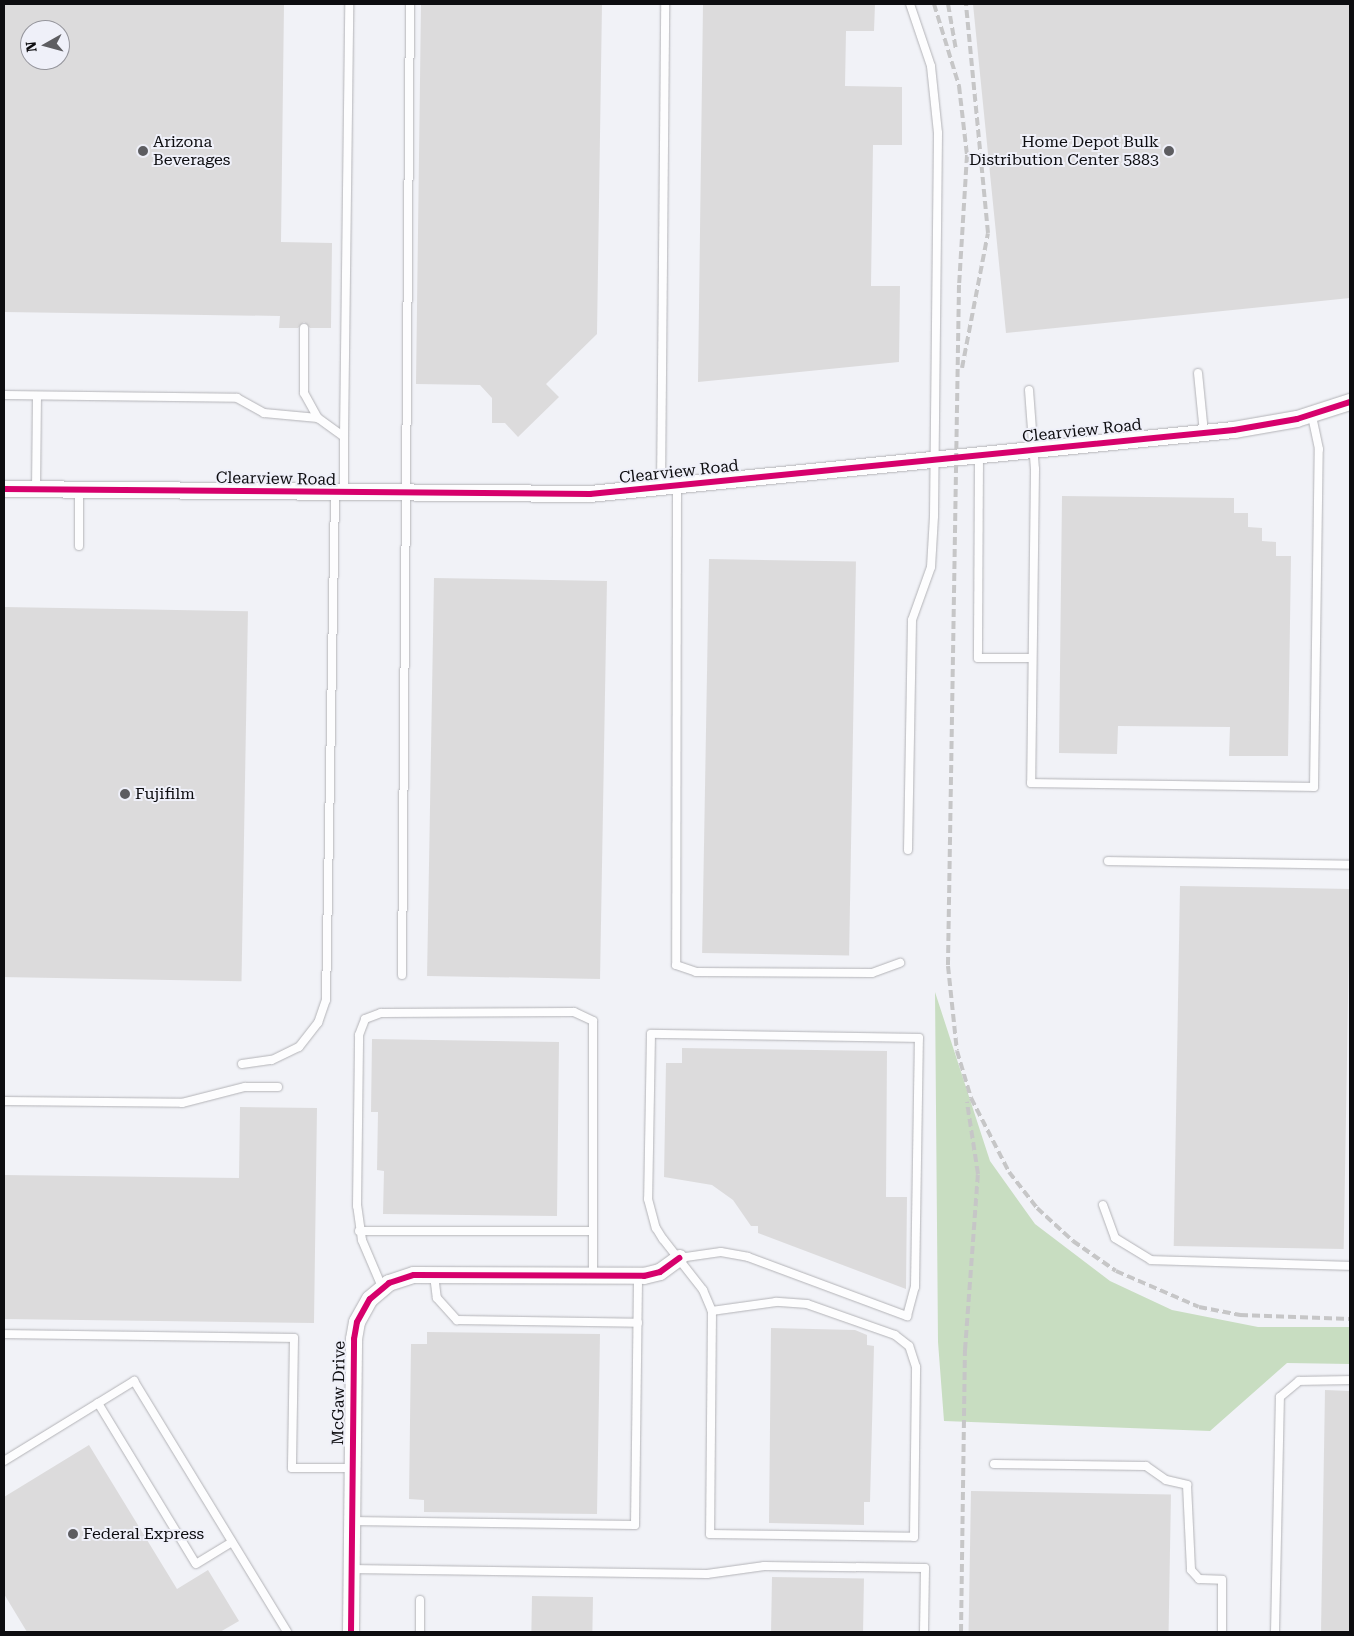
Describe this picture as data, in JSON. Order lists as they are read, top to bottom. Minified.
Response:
{"streets":{"street":["Clearview Road","McGaw Drive"]},"places":["Arizona Beverages","Home Depot Bulk Distribution Center 5883","Fujifilm","Federal Express"],"north":"left"}
